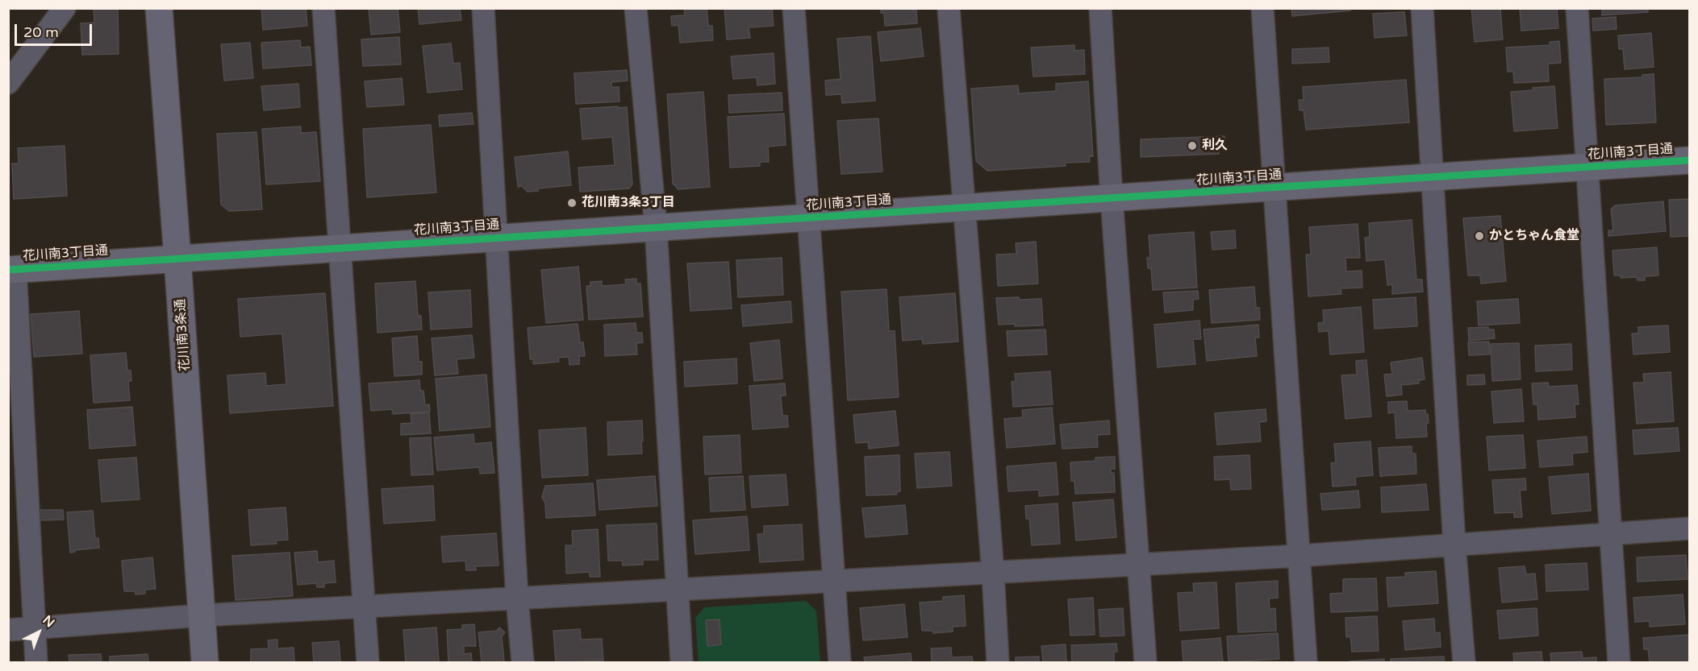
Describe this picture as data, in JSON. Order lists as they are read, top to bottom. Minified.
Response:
{"streets":{"street":["花川南3丁目通","花川南3条通"]},"crossings":[["花川南3丁目通","花川南3条通"]],"places":["利久","花川南3条3丁目","かとちゃん食堂"],"scale_bar":"20 m","north":"top right"}
